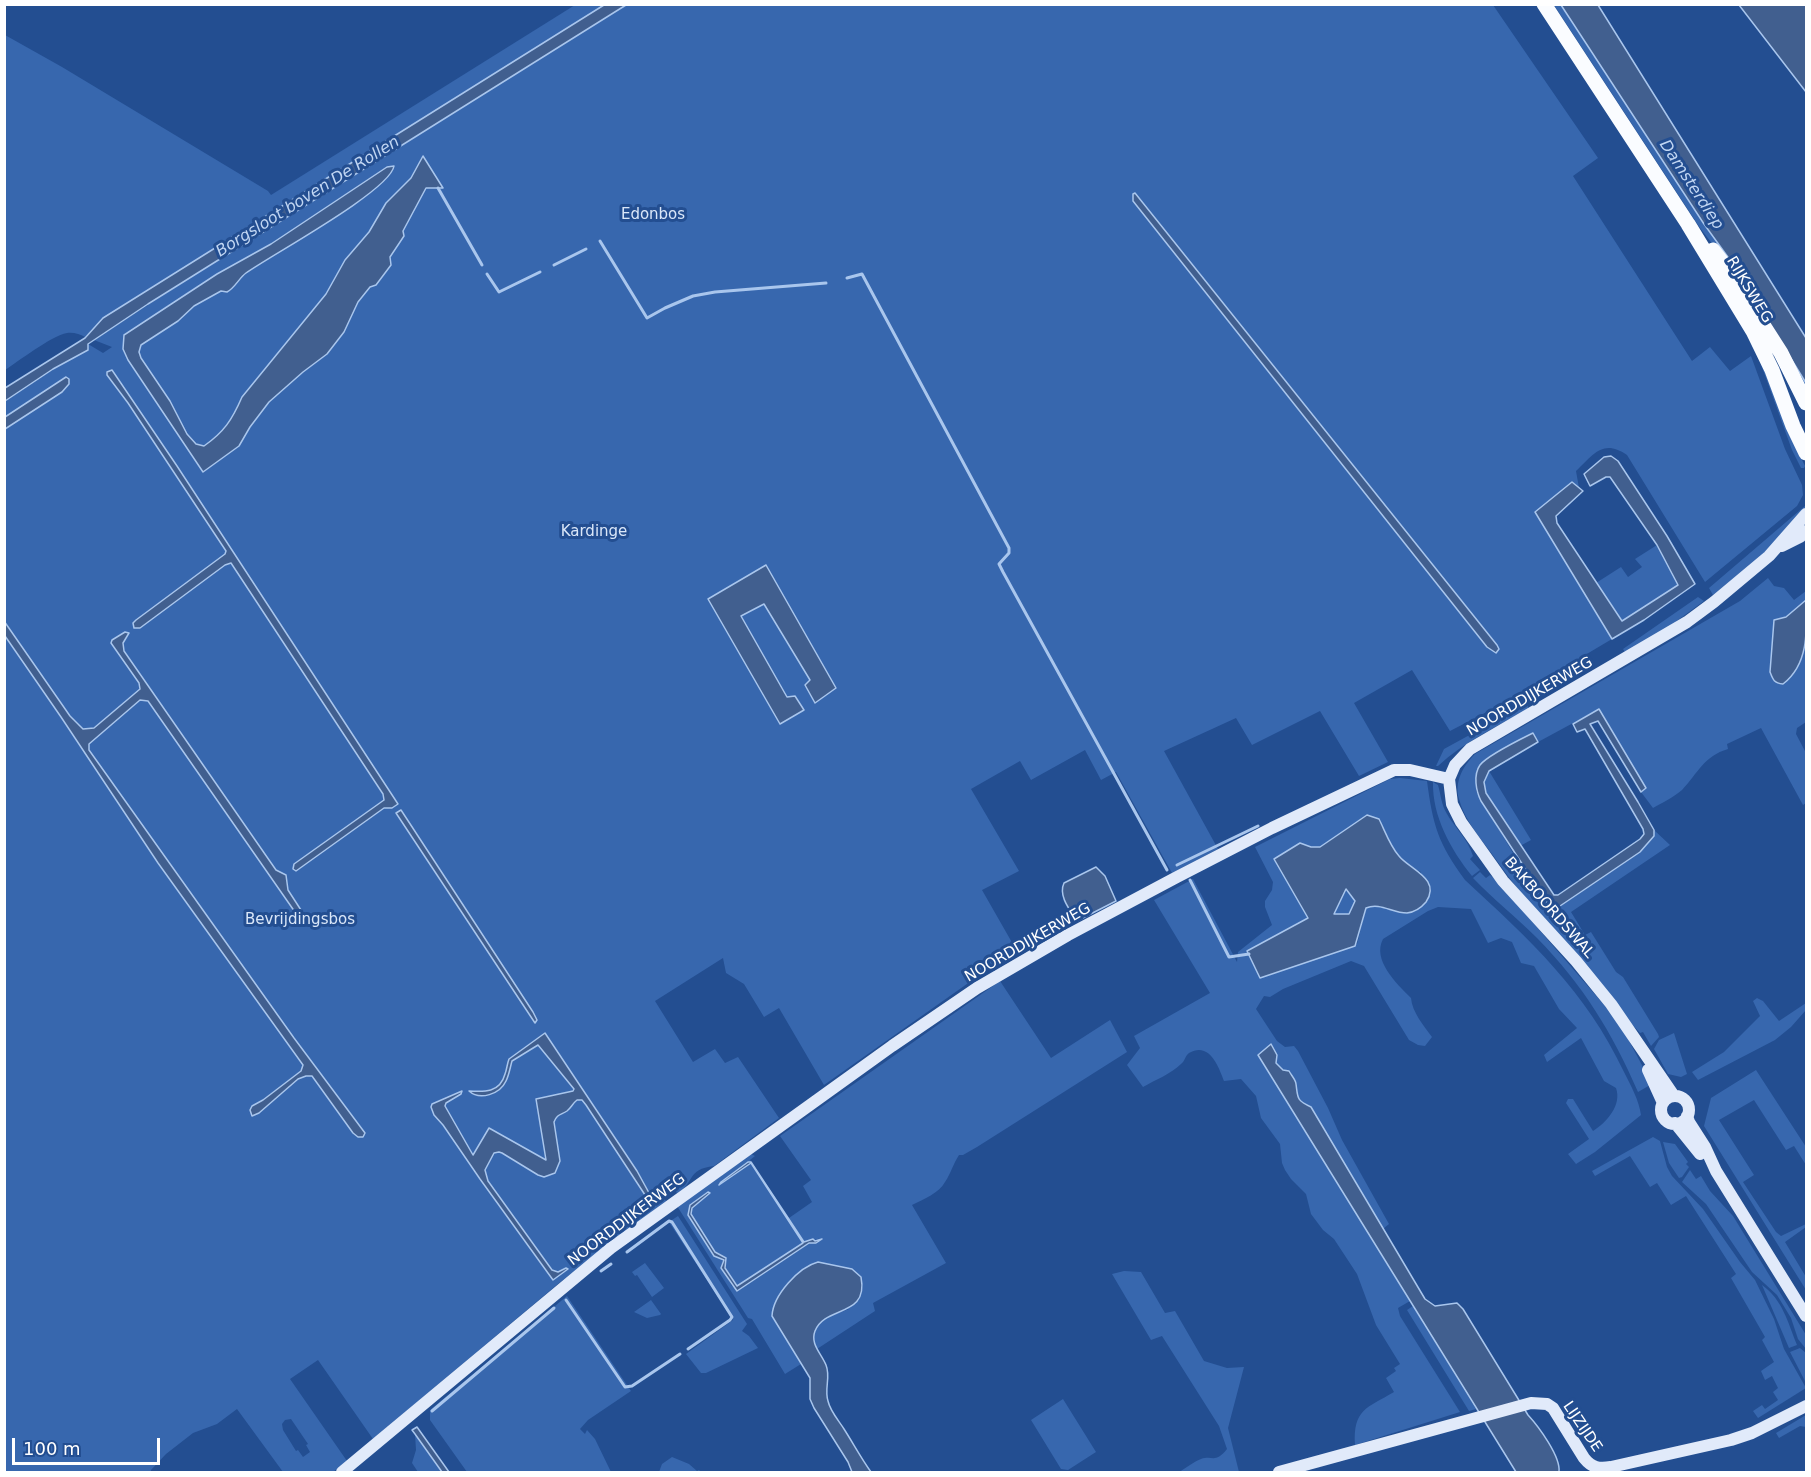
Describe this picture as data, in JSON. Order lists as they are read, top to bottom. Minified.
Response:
{"streets":{"main road":["RIJKSWEG"],"street":["NOORDDIJKERWEG","BAKBOORDSWAL","LIJZIJDE"]},"crossings":[["NOORDDIJKERWEG","BAKBOORDSWAL"]],"water":["Damsterdiep","Borgsloot boven De Rollen"],"parks":["Edonbos","Kardinge","Bevrijdingsbos"],"scale_bar":"100 m"}
